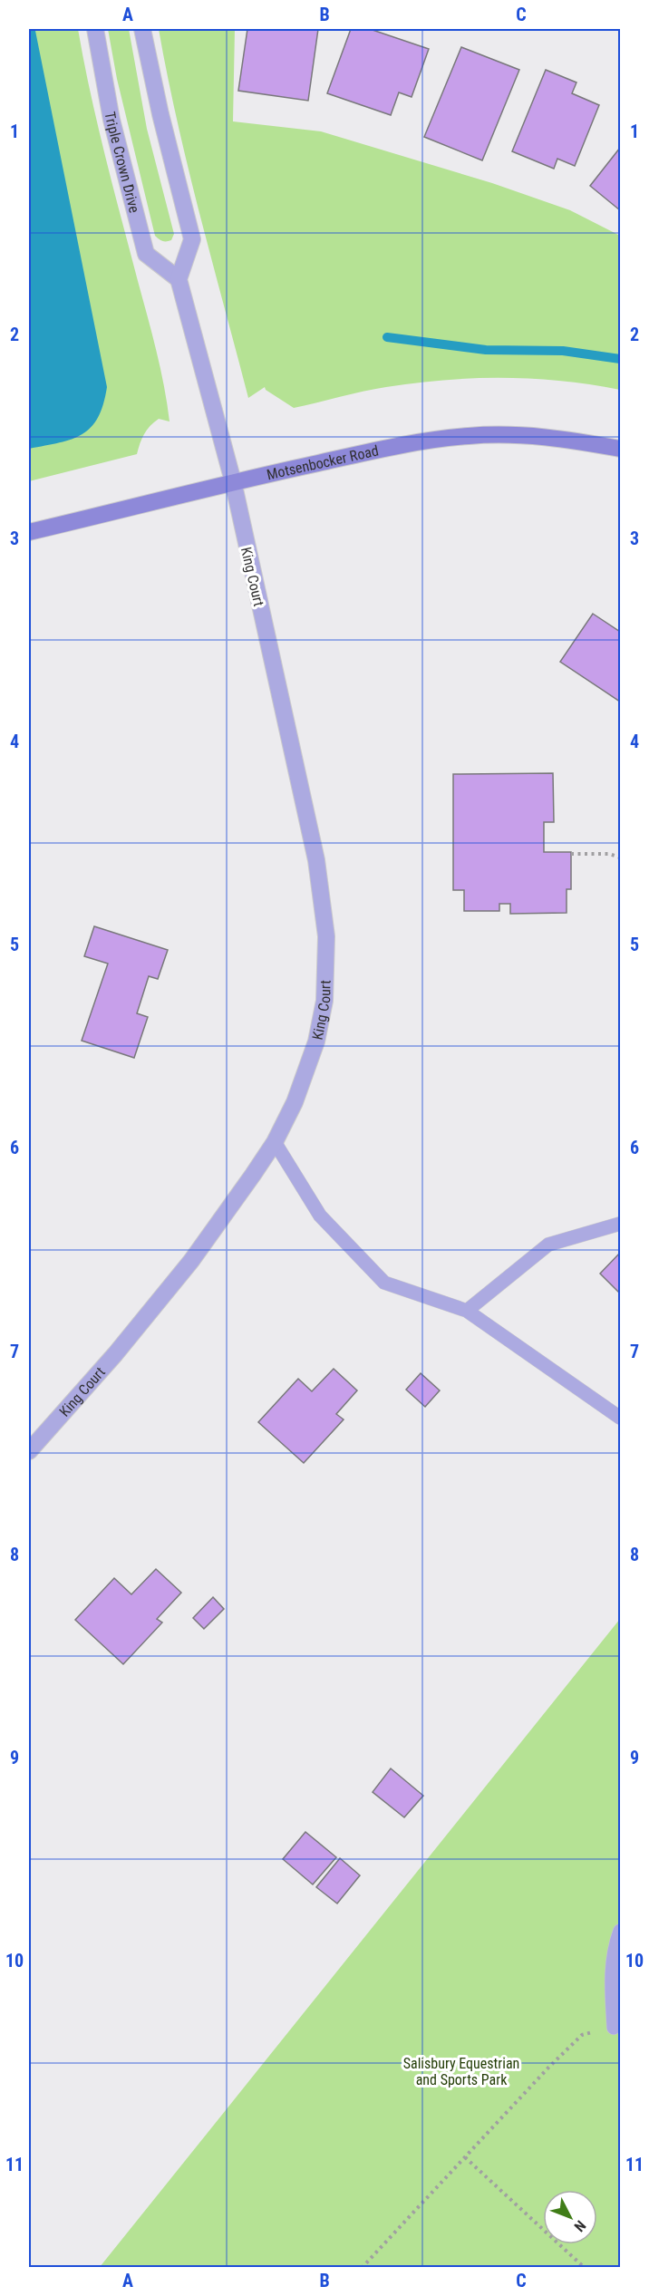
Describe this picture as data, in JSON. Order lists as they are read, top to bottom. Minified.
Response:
{"streets":{"main road":["Motsenbocker Road"],"street":["Triple Crown Drive","King Court"]},"crossings":[["Motsenbocker Road","King Court"]],"parks":["Salisbury Equestrian and Sports Park"],"north":"bottom right","grid":{"columns":["A","B","C"],"rows":["1","2","3","4","5","6","7","8","9","10","11"]}}
